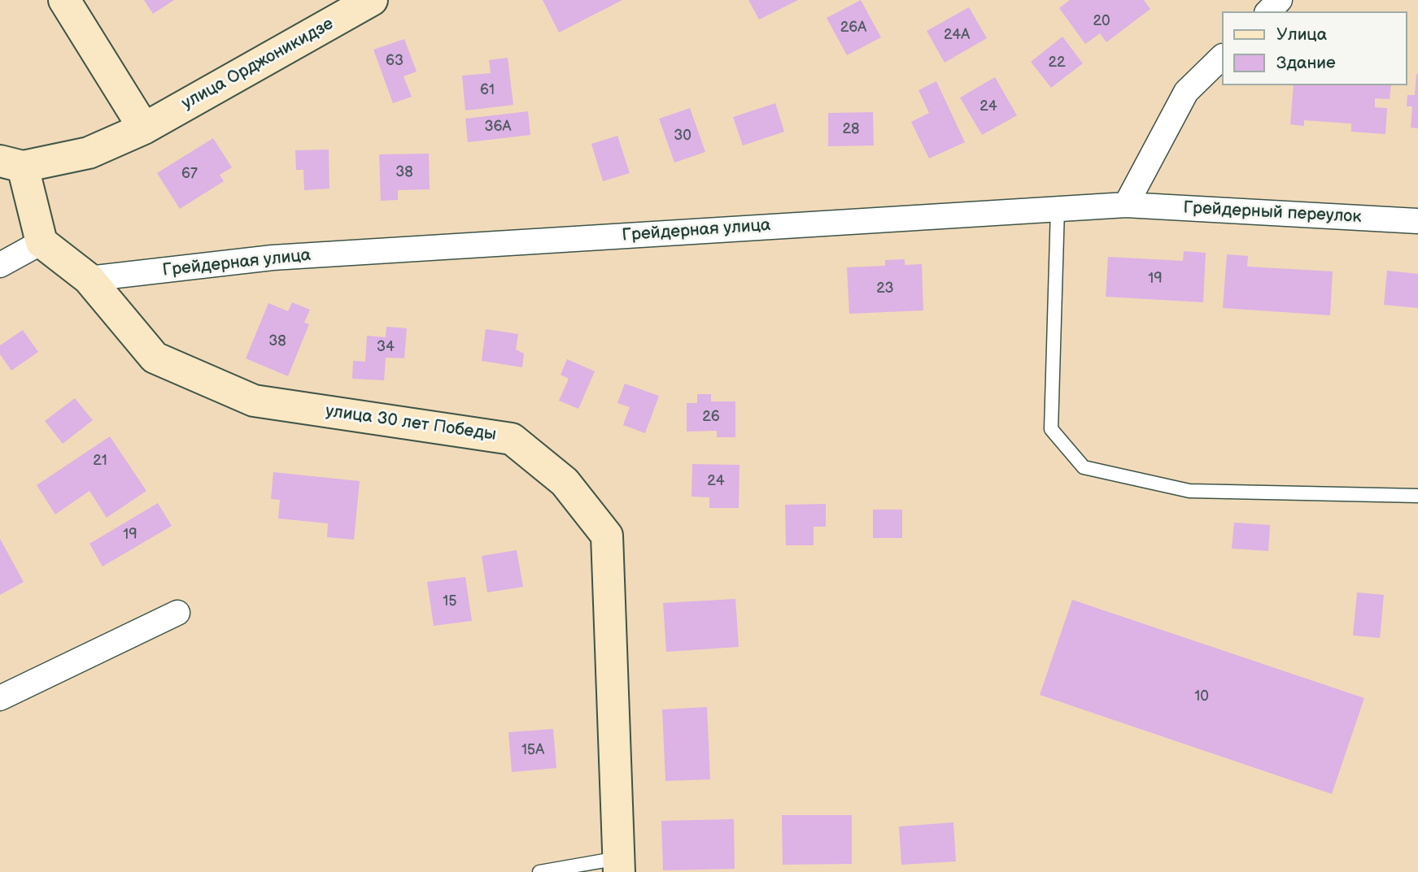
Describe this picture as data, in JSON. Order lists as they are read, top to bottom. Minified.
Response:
{"streets":{"street":["улица Орджоникидзе","Грейдерный переулок","Грейдерная улица","улица 30 лет Победы"]},"crossings":[["Грейдерный переулок","Грейдерная улица"],["Грейдерная улица","улица 30 лет Победы"]],"house_numbers":["20","26А","24А","63","22","61","24","36А","28","30","38","67","19","23","38","34","26","21","24","19","15","10","15А"],"legend":["Улица","Здание"]}
